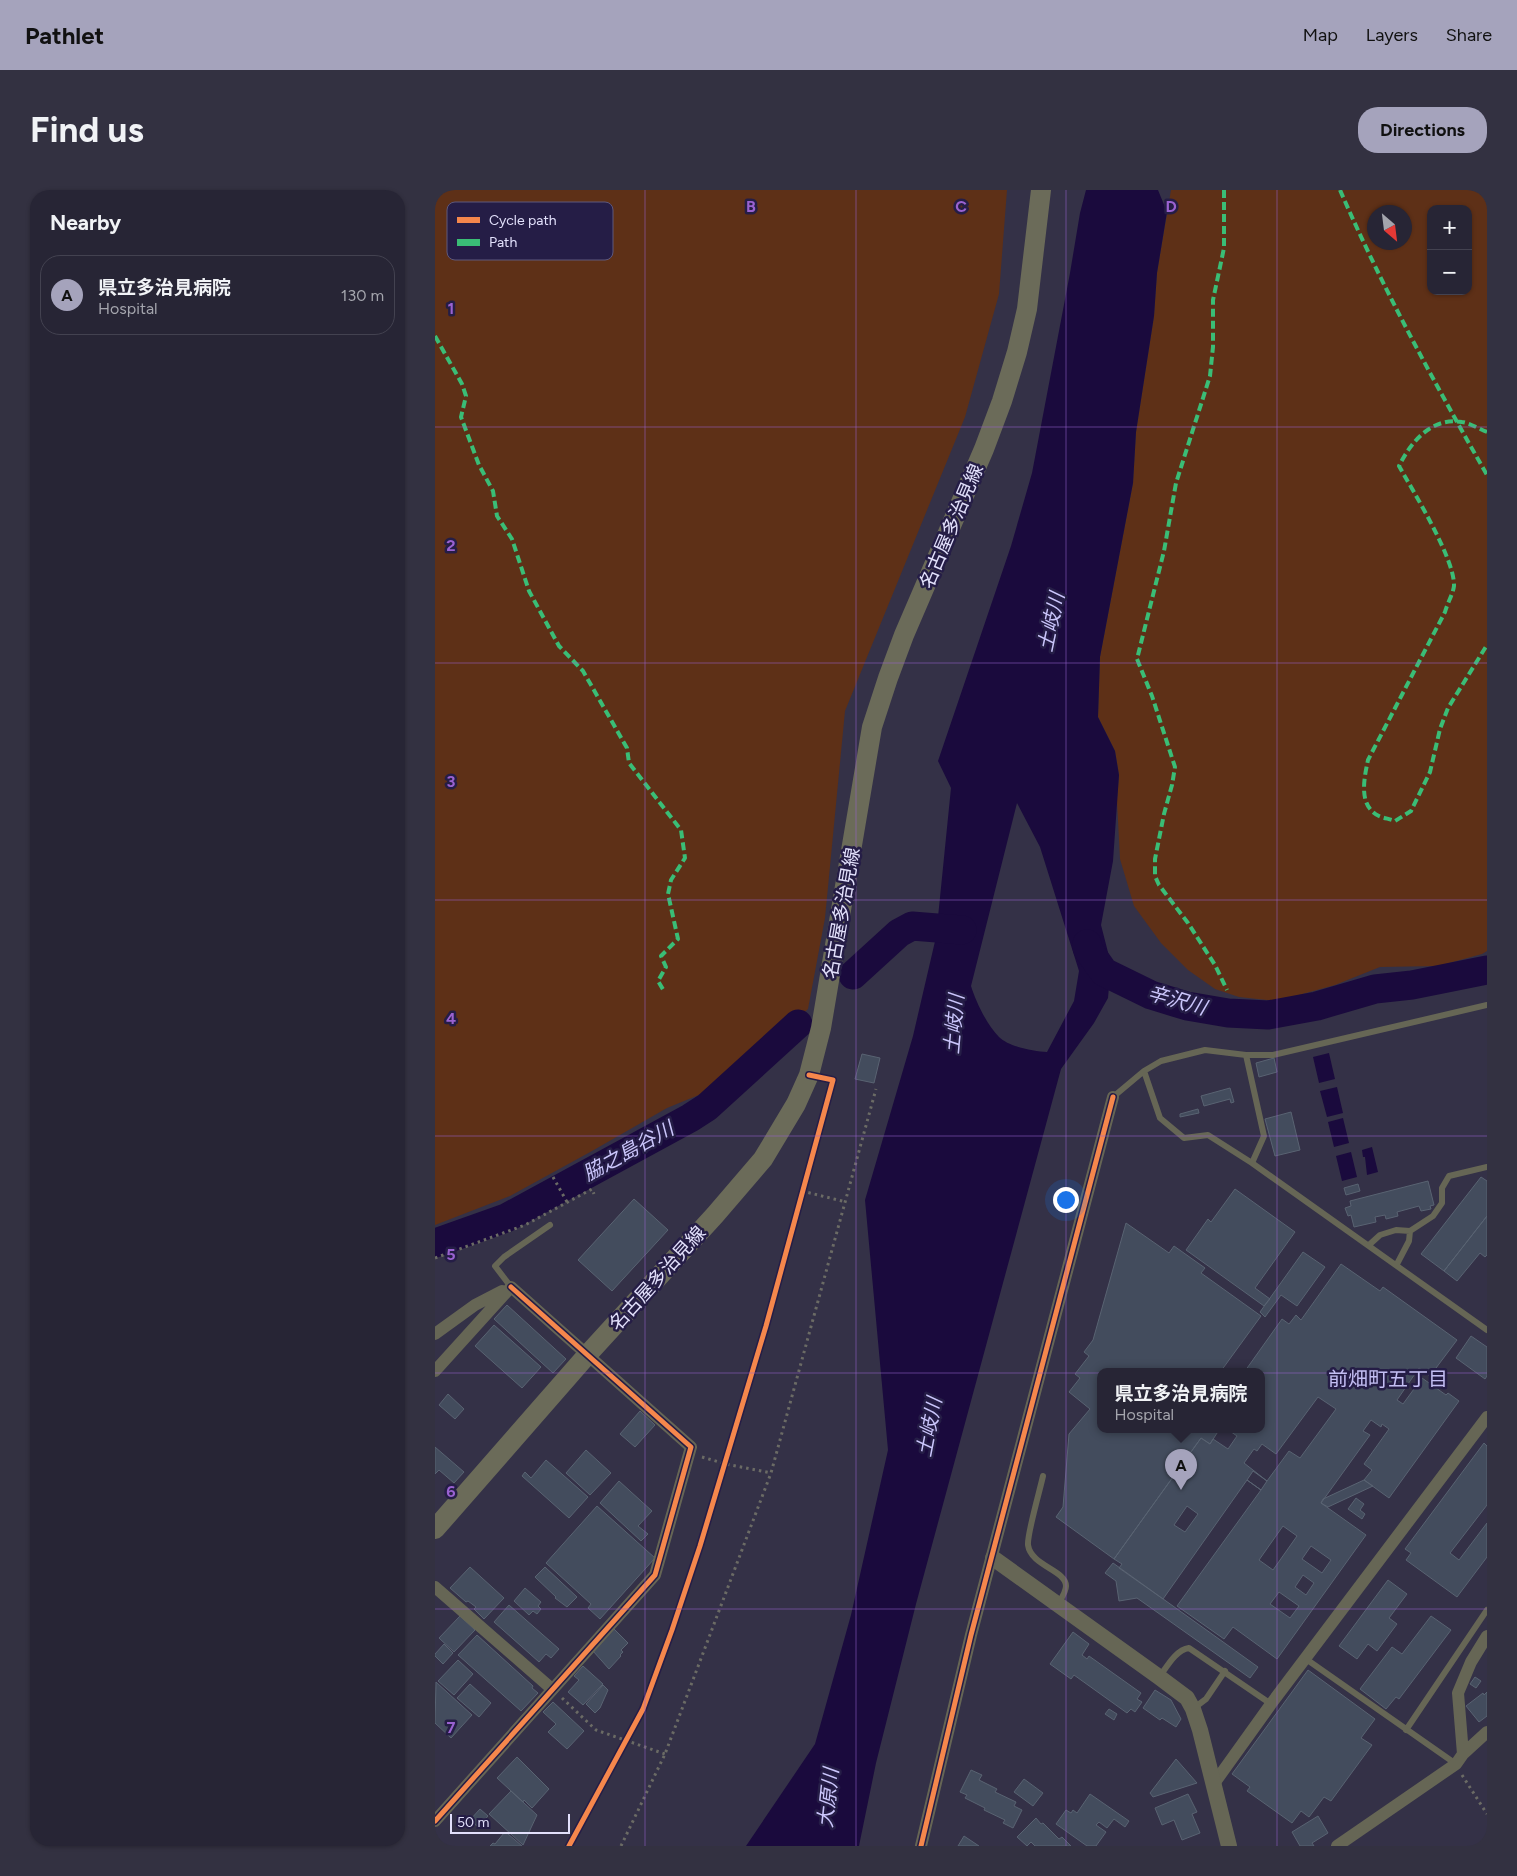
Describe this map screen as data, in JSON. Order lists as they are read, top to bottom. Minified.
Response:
{"streets":{"main road":["名古屋多治見線"]},"districts":["前畑町五丁目"],"water":["土岐川","辛沢川","脇之島谷川","大原川"],"legend":["Cycle path","Path"],"scale_bar":"50 m","north":"bottom right","page":{"header":"Pathlet","nav":["Map","Layers","Share"],"buttons":"Directions","title":"Find us","heading":"Nearby","map_buttons":["+","−"],"list":[{"mark":"A","name":"県立多治見病院","note":"Hospital","value":"130 m"}],"popup":["県立多治見病院","Hospital"],"pins":"A","scale":"50 m"},"grid":{"columns":["B","C","D"],"rows":["1","2","3","4","5","6","7"]}}
